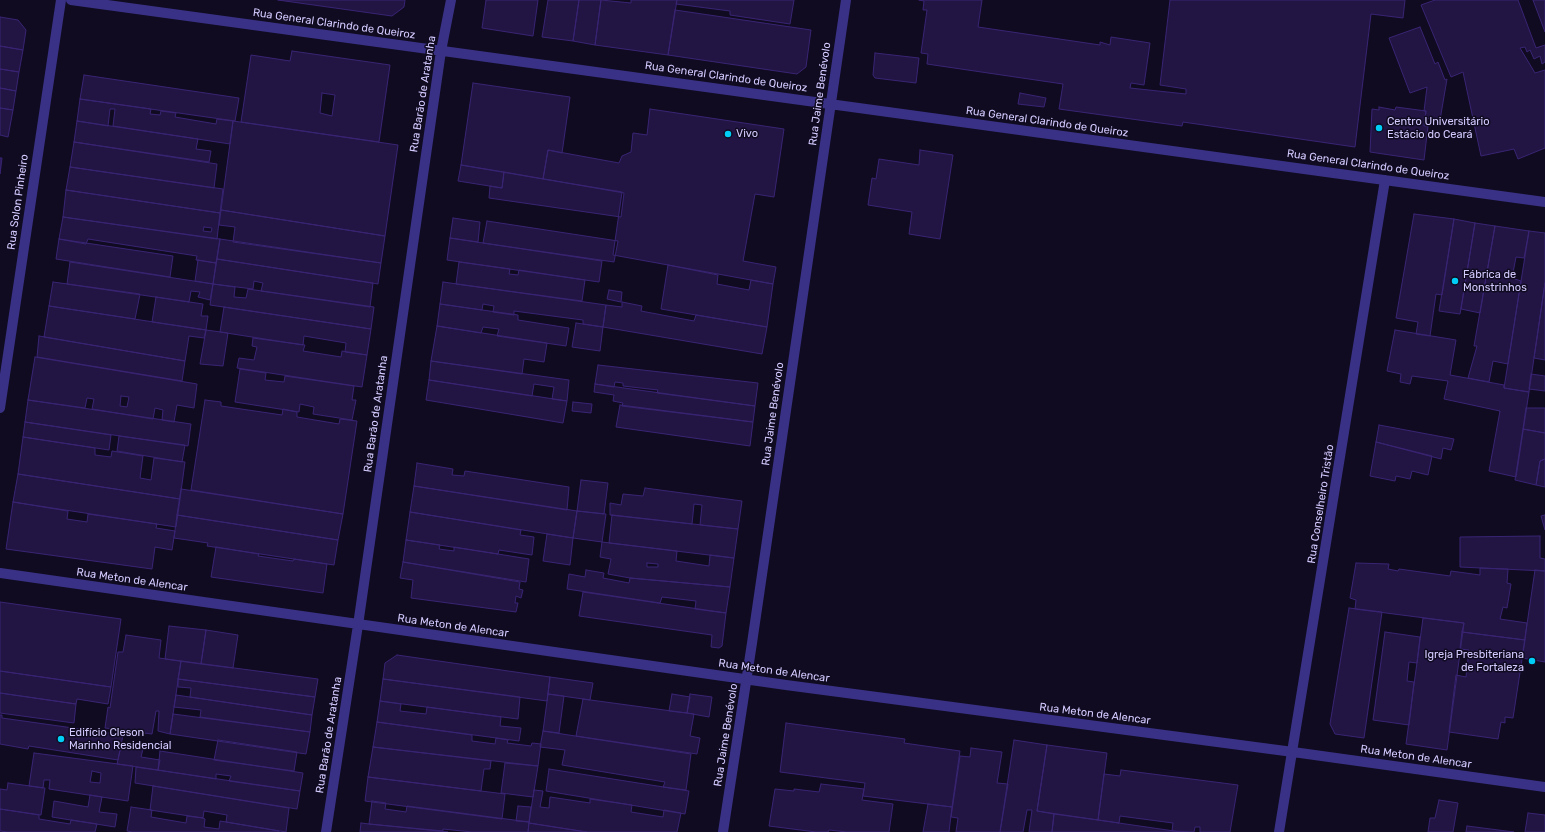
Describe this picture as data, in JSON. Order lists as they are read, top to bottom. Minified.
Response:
{"streets":{"street":["Rua General Clarindo de Queiroz","Rua Barão de Aratanha","Rua Jaime Benévolo","Rua Solon Pinheiro","Rua Conselheiro Tristão","Rua Meton de Alencar"]},"crossings":[["Rua General Clarindo de Queiroz","Rua Barão de Aratanha"],["Rua General Clarindo de Queiroz","Rua Jaime Benévolo"],["Rua General Clarindo de Queiroz","Rua Conselheiro Tristão"],["Rua Barão de Aratanha","Rua Meton de Alencar"],["Rua Jaime Benévolo","Rua Meton de Alencar"],["Rua Conselheiro Tristão","Rua Meton de Alencar"]],"places":["Centro Universitário Estácio do Ceará","Vivo","Fábrica de Monstrinhos","Igreja Presbiteriana de Fortaleza","Edifício Cleson Marinho Residencial"]}
